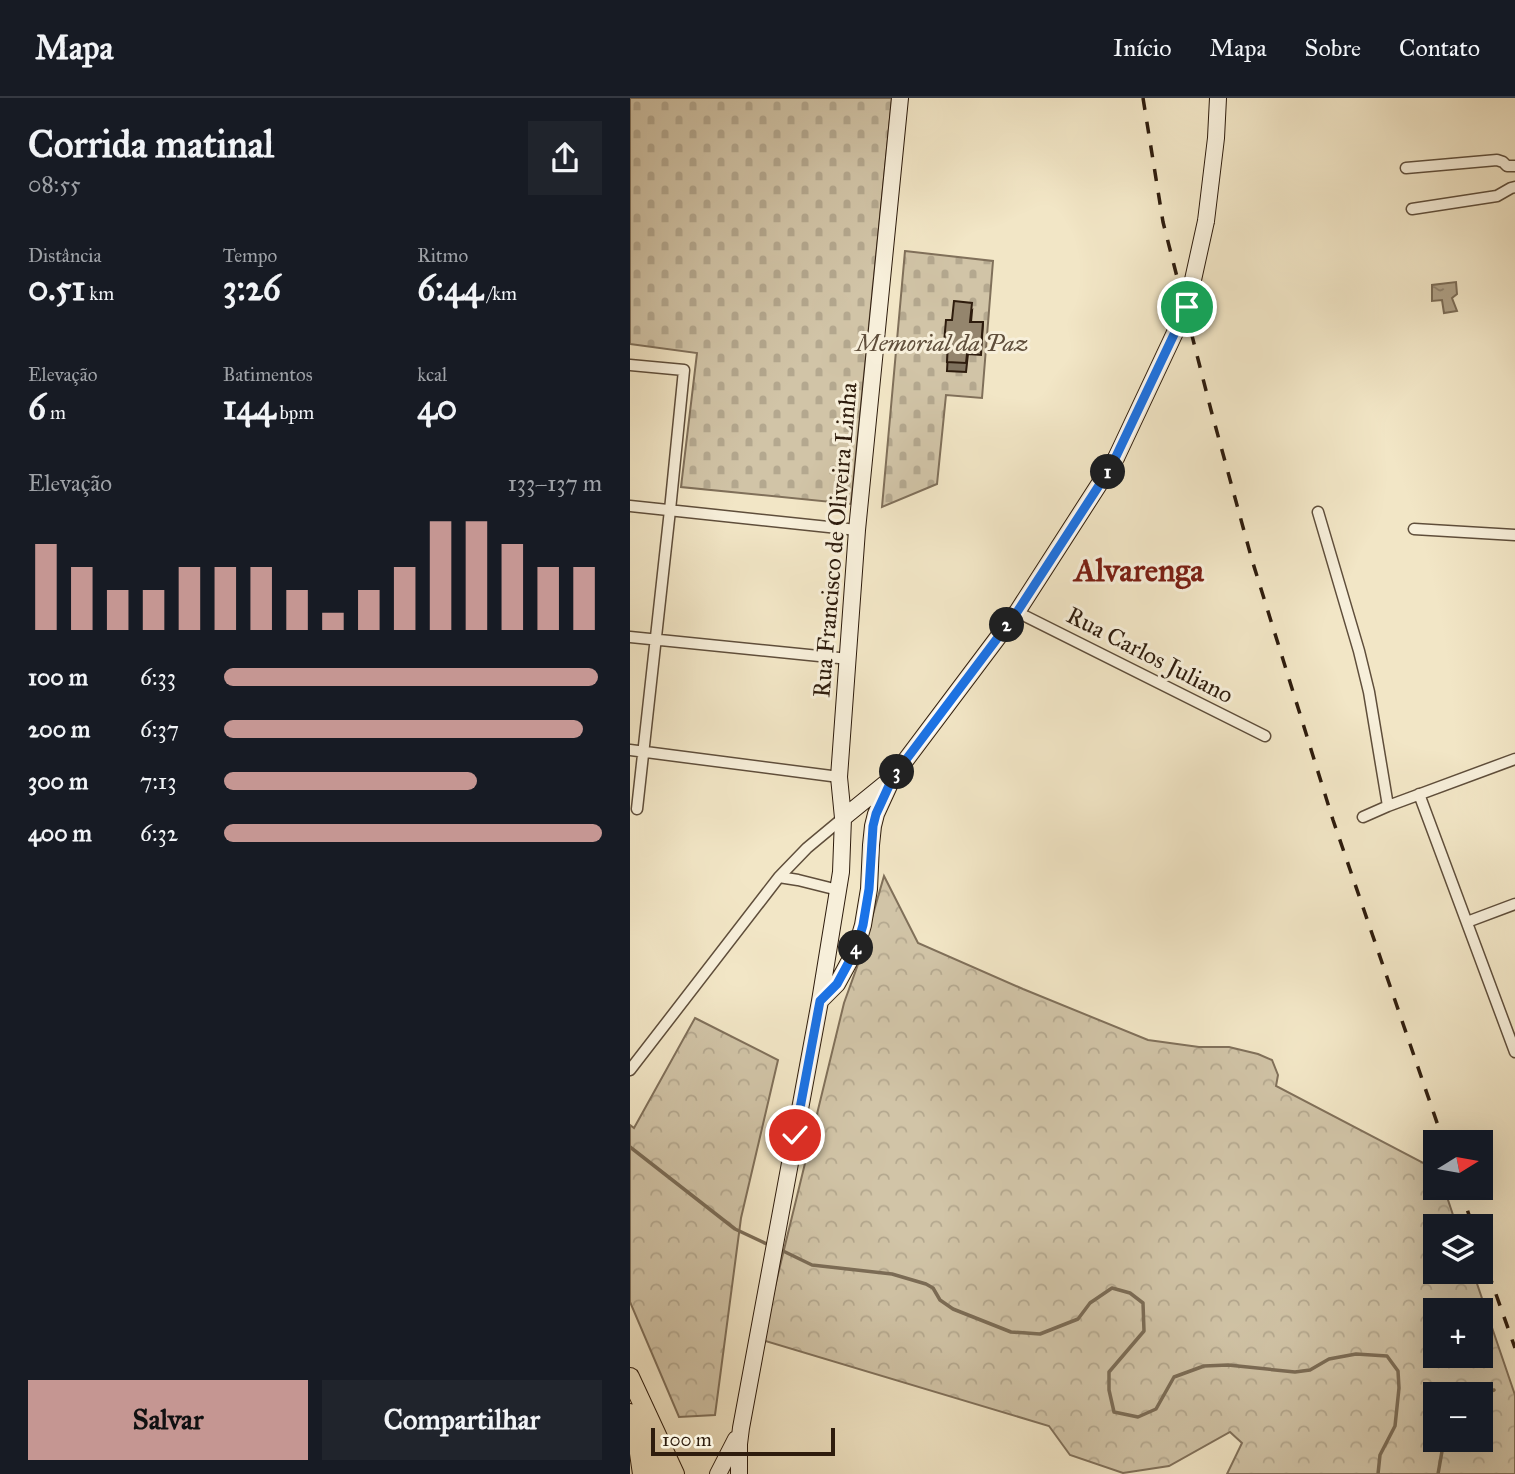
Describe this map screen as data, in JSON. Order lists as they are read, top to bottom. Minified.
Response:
{"streets":{"main road":["Rua Francisco de Oliveira Linha"],"street":["Rua Carlos Juliano"]},"districts":["Alvarenga"],"parks":["Memorial da Paz"],"scale_bar":"100 m","north":"right","page":{"header":"Mapa","nav":["Início","Mapa","Sobre","Contato"],"heading":["Corrida matinal","08:55"],"stats":[["Distância","0.51 km"],["Tempo","3:26"],["Ritmo","6:44 /km"],["Elevação","6 m"],["Batimentos","144 bpm"],["kcal","40"]],"pins":["1","2","3","4"],"chart":["Elevação","133–137 m"],"list":[{"name":"100 m","note":"6:33"},{"name":"200 m","note":"6:37"},{"name":"300 m","note":"7:13"},{"name":"400 m","note":"6:32"}],"map_buttons":["+","−"],"buttons":["Salvar","Compartilhar"],"scale":"100 m"}}
